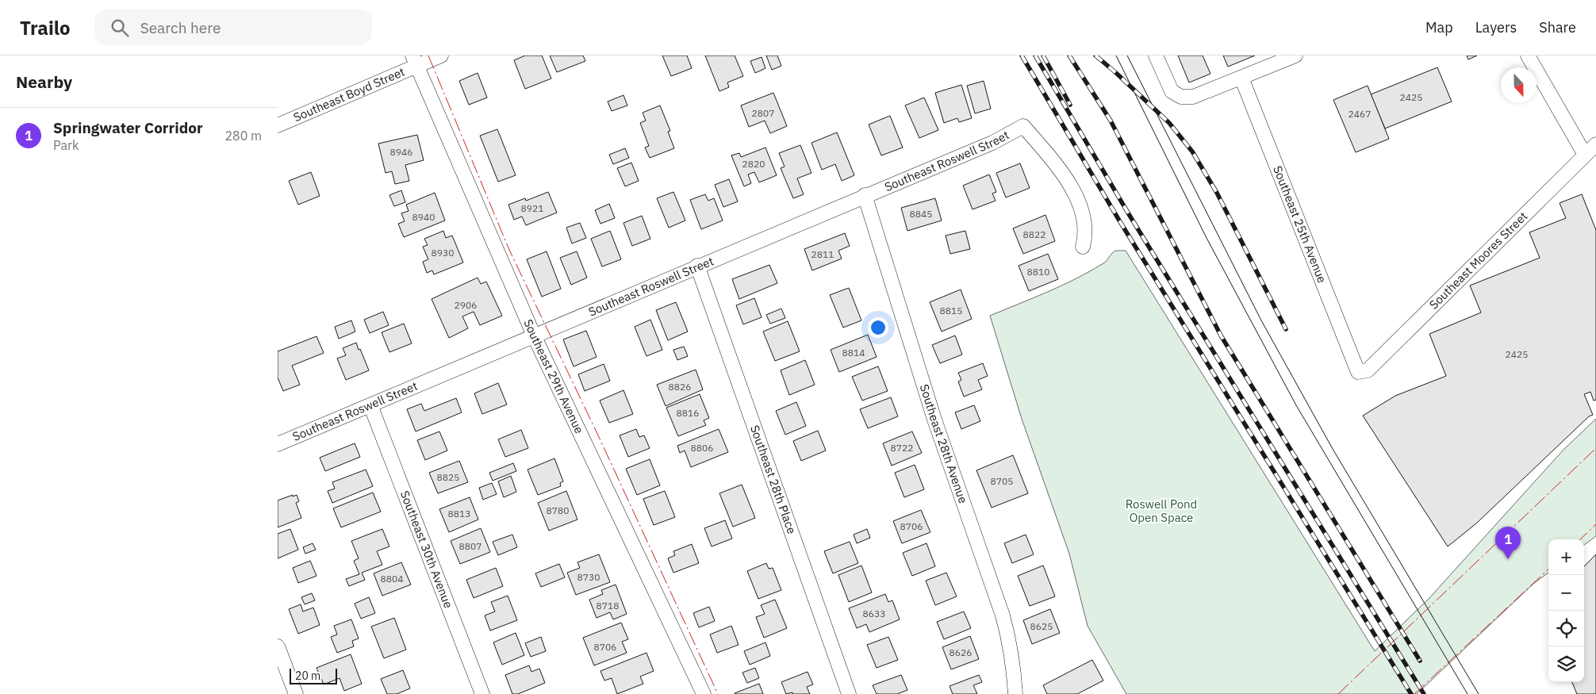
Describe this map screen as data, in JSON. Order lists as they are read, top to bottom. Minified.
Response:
{"streets":{"street":["Southeast Boyd Street","Southeast Roswell Street","Southeast 25th Avenue","Southeast Moores Street","Southeast 29th Avenue","Southeast 28th Avenue","Southeast 28th Place","Southeast 30th Avenue"]},"crossings":[["Southeast Boyd Street","Southeast 29th Avenue"],["Southeast Roswell Street","Southeast 29th Avenue"],["Southeast Roswell Street","Southeast 28th Avenue"],["Southeast Roswell Street","Southeast 28th Place"],["Southeast Roswell Street","Southeast 30th Avenue"],["Southeast 25th Avenue","Southeast Moores Street"]],"parks":["Roswell Pond Open Space"],"house_numbers":["2425","2807","2467","8946","2820","8921","8845","8940","8822","8930","2811","8810","2906","8815","8814","2425","8826","8816","8806","8722","8825","8705","8780","8813","8706","8807","8730","8804","8718","8633","8625","8706","8626"],"scale_bar":"20 m","north":"bottom","page":{"header":"Trailo","search":"Search here","nav":["Map","Layers","Share"],"heading":"Nearby","list":[{"mark":"1","name":"Springwater Corridor","note":"Park","value":"280 m"}],"pins":"1","map_buttons":["+","−"],"scale":"20 m"}}
